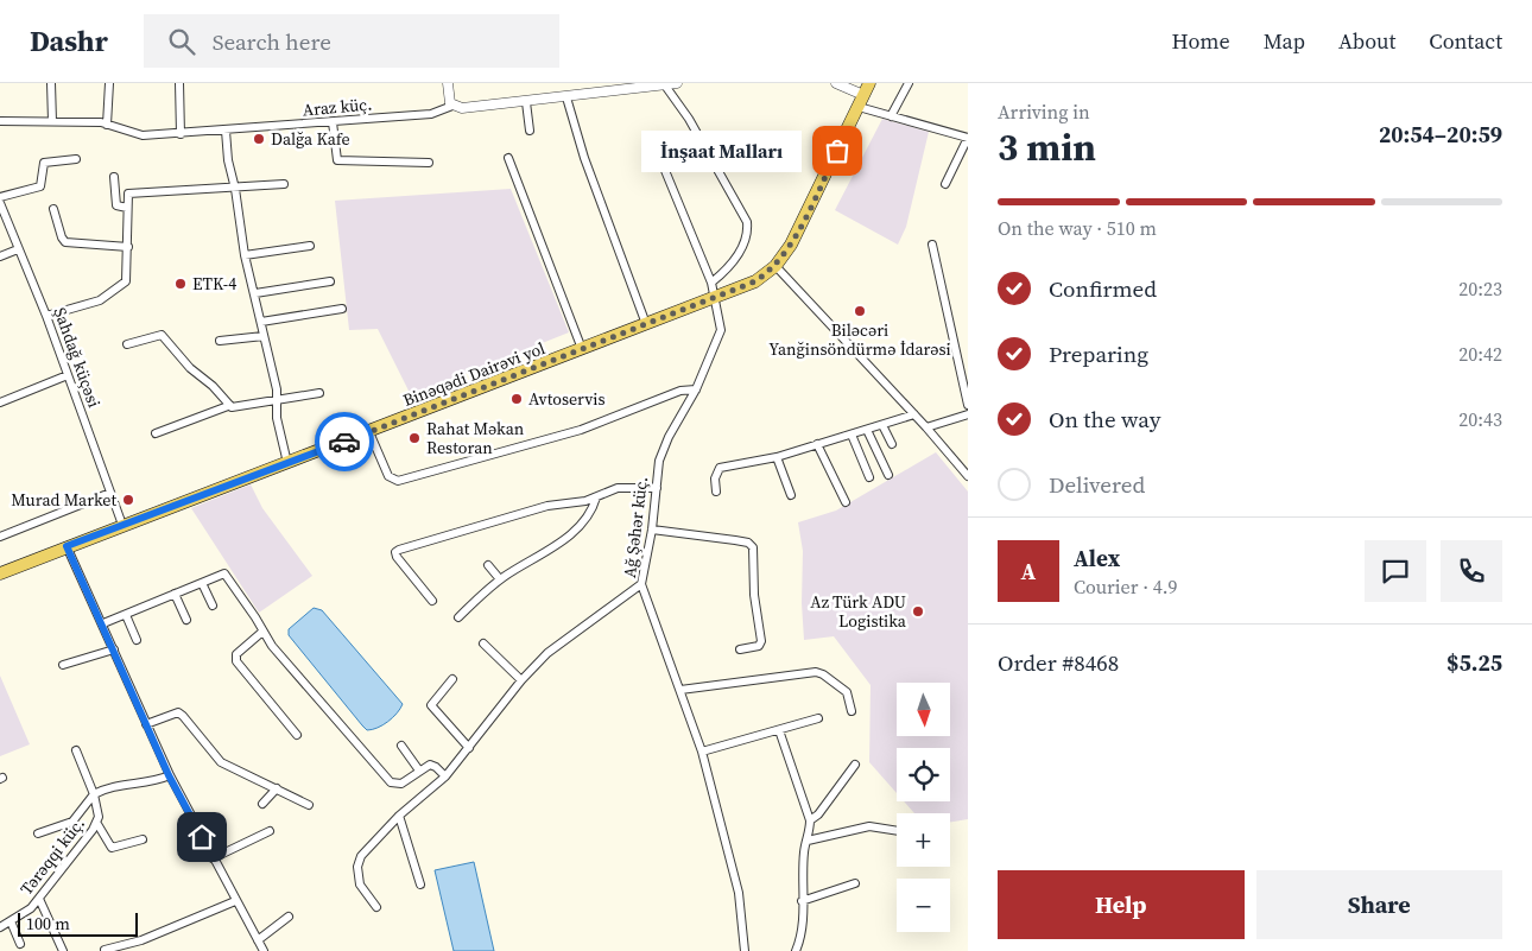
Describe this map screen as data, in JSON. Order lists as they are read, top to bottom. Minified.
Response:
{"streets":{"main road":["Binəqədi Dairəvi yol"],"street":["Araz küç.","Şahdağ küçəsi","Ağ Şəhər küç.","Tərəqqi küç."]},"crossings":[["Şahdağ küçəsi","Binəqədi Dairəvi yol"],["Binəqədi Dairəvi yol","Ağ Şəhər küç."]],"places":["Dalğa Kafe","İnşaat Malları","ETK-4","Biləcəri Yanğinsöndürmə İdarəsi","Avtoservis","Rahat Məkan Restoran","Murad Market","Az Türk ADU Logistika"],"scale_bar":"100 m","north":"bottom","page":{"header":"Dashr","search":"Search here","nav":["Home","Map","About","Contact"],"heading":["3 min","Arriving in","20:54–20:59"],"panel":["Alex","Courier · 4.9","Order #8468","$5.25"],"bubble":"İnşaat Malları","bar":"On the way · 510 m","list":[["Confirmed","20:23"],["Preparing","20:42"],["On the way","20:43"],"Delivered"],"round":"A","map_buttons":["+","−"],"buttons":["Help","Share"],"scale":"100 m"}}
